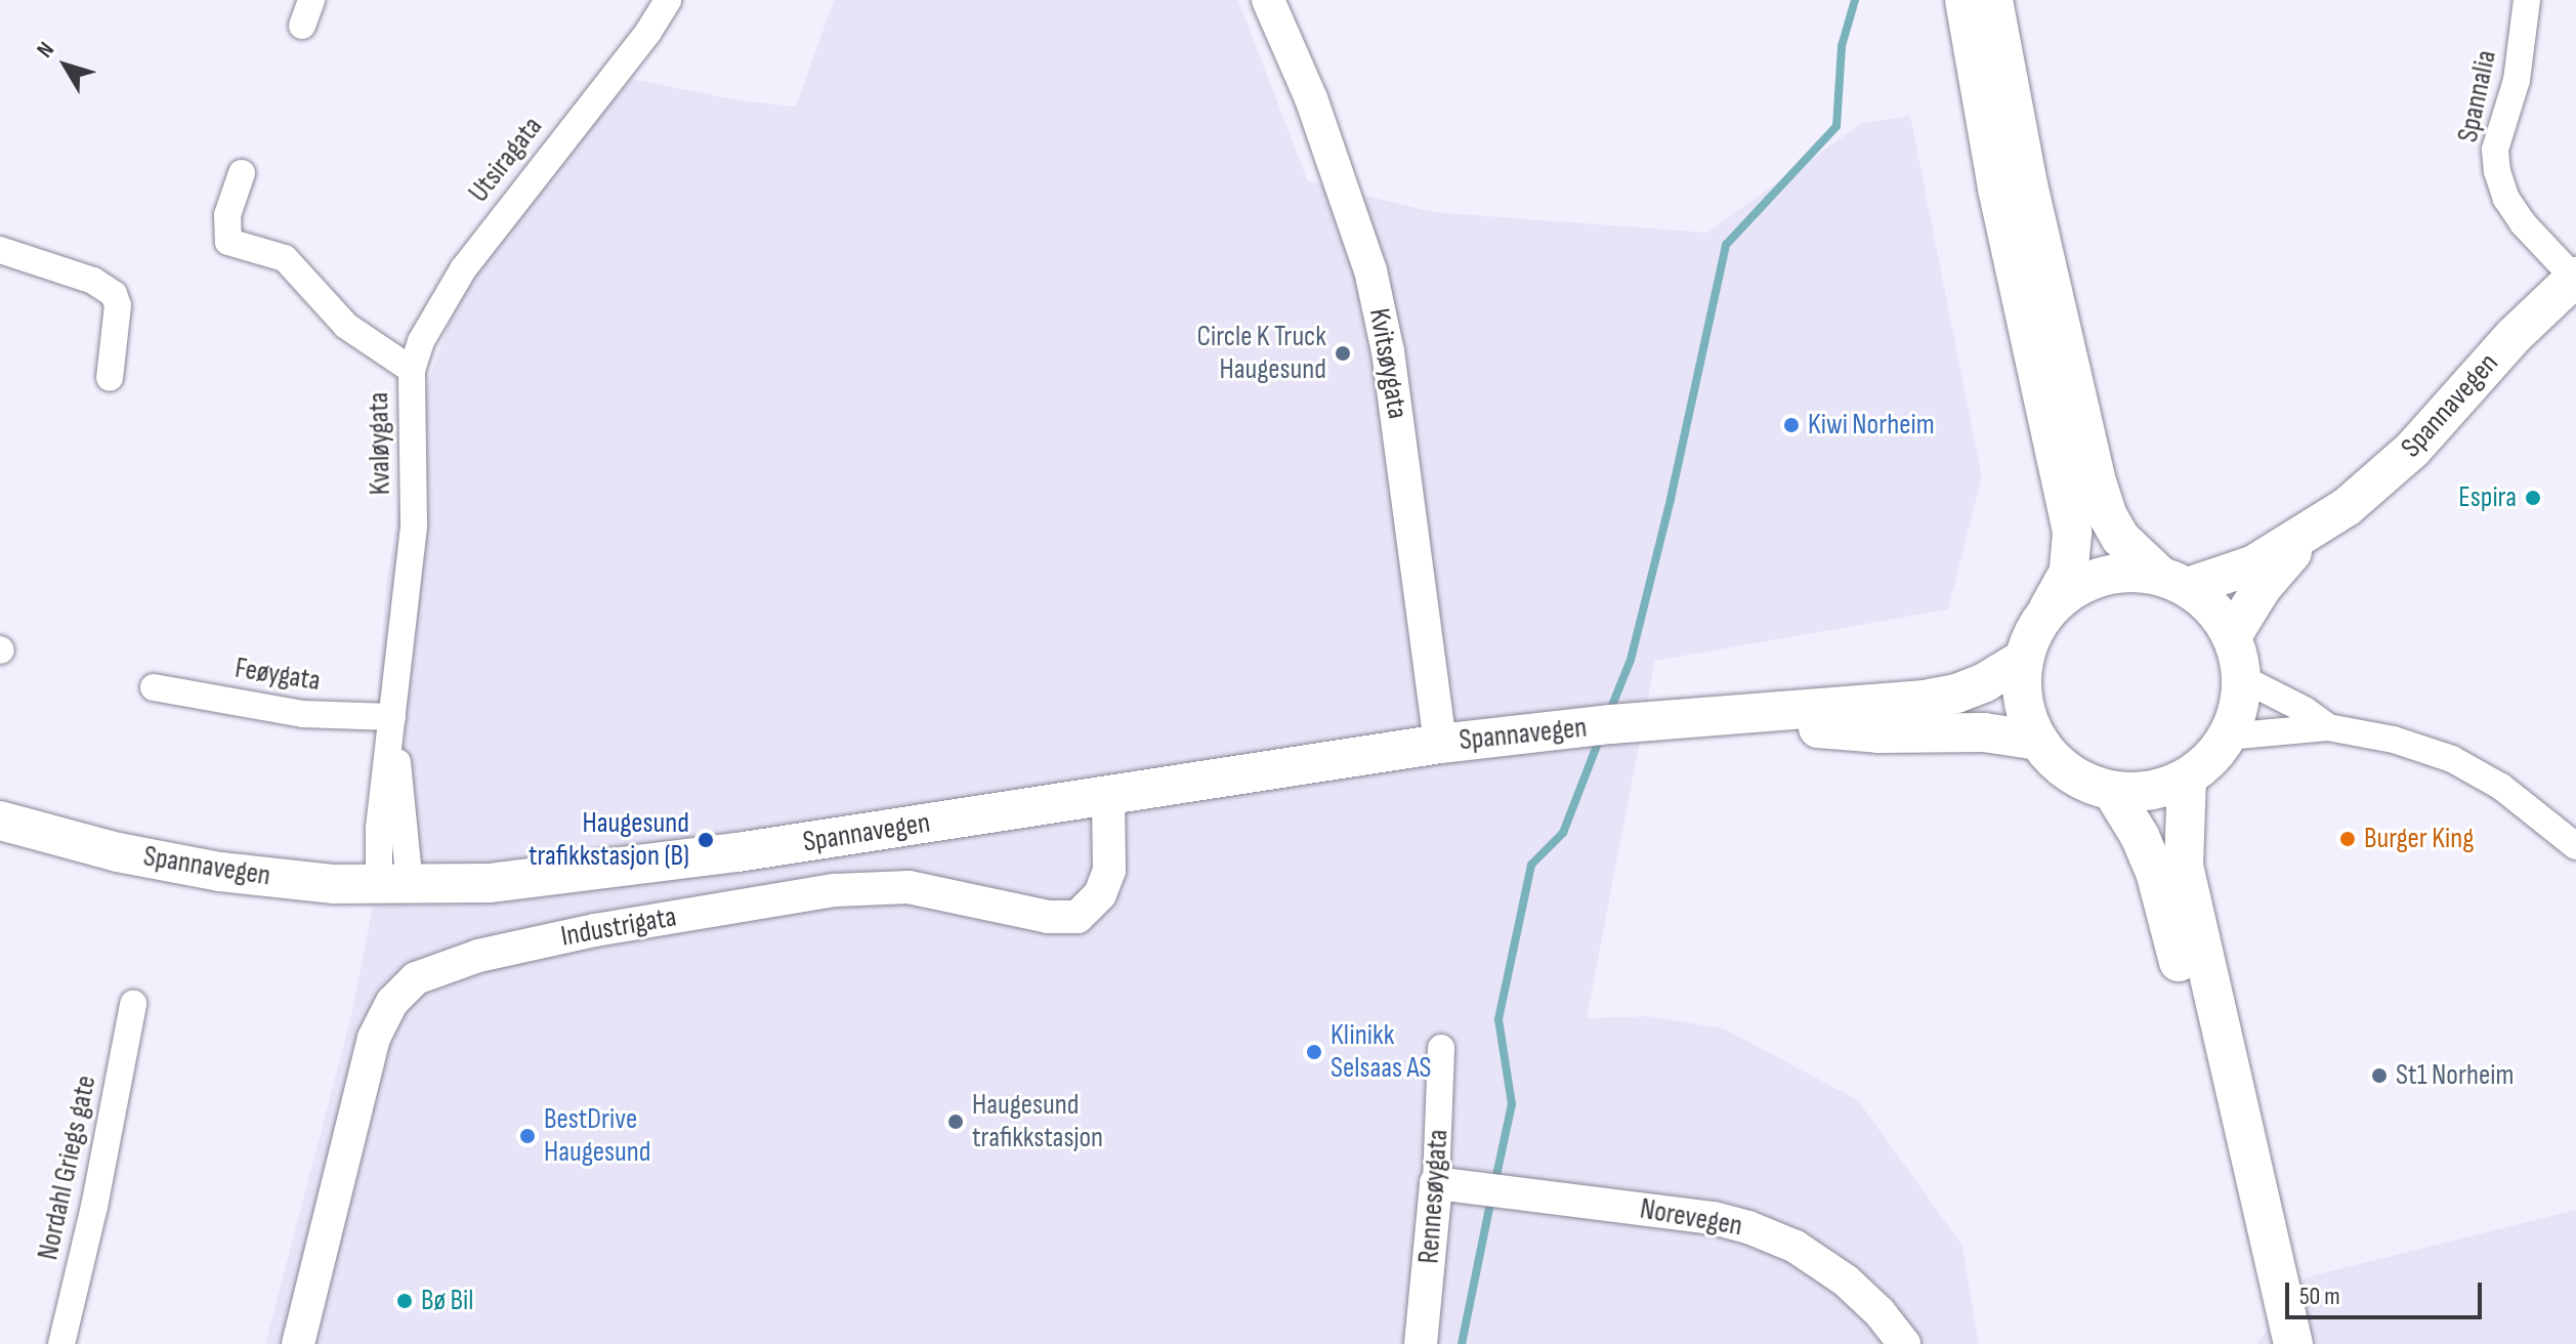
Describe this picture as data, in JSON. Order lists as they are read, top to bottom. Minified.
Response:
{"streets":{"main road":["Spannavegen"],"street":["Spannalia","Utsiragata","Kvitsøygata","Kvaløygata","Feøygata","Industrigata","Nordahl Griegs gate","Rennesøygata","Norevegen"]},"crossings":[["Spannalia","Spannavegen"],["Utsiragata","Kvaløygata"],["Kvitsøygata","Spannavegen"],["Spannavegen","Kvaløygata"],["Spannavegen","Industrigata"],["Kvaløygata","Feøygata"],["Rennesøygata","Norevegen"]],"places":["Circle K Truck Haugesund","Kiwi Norheim","Espira","Burger King","Haugesund trafikkstasjon (B)","Klinikk Selsaas AS","St1 Norheim","Haugesund trafikkstasjon","BestDrive Haugesund","Bø Bil"],"scale_bar":"50 m","north":"top left"}
